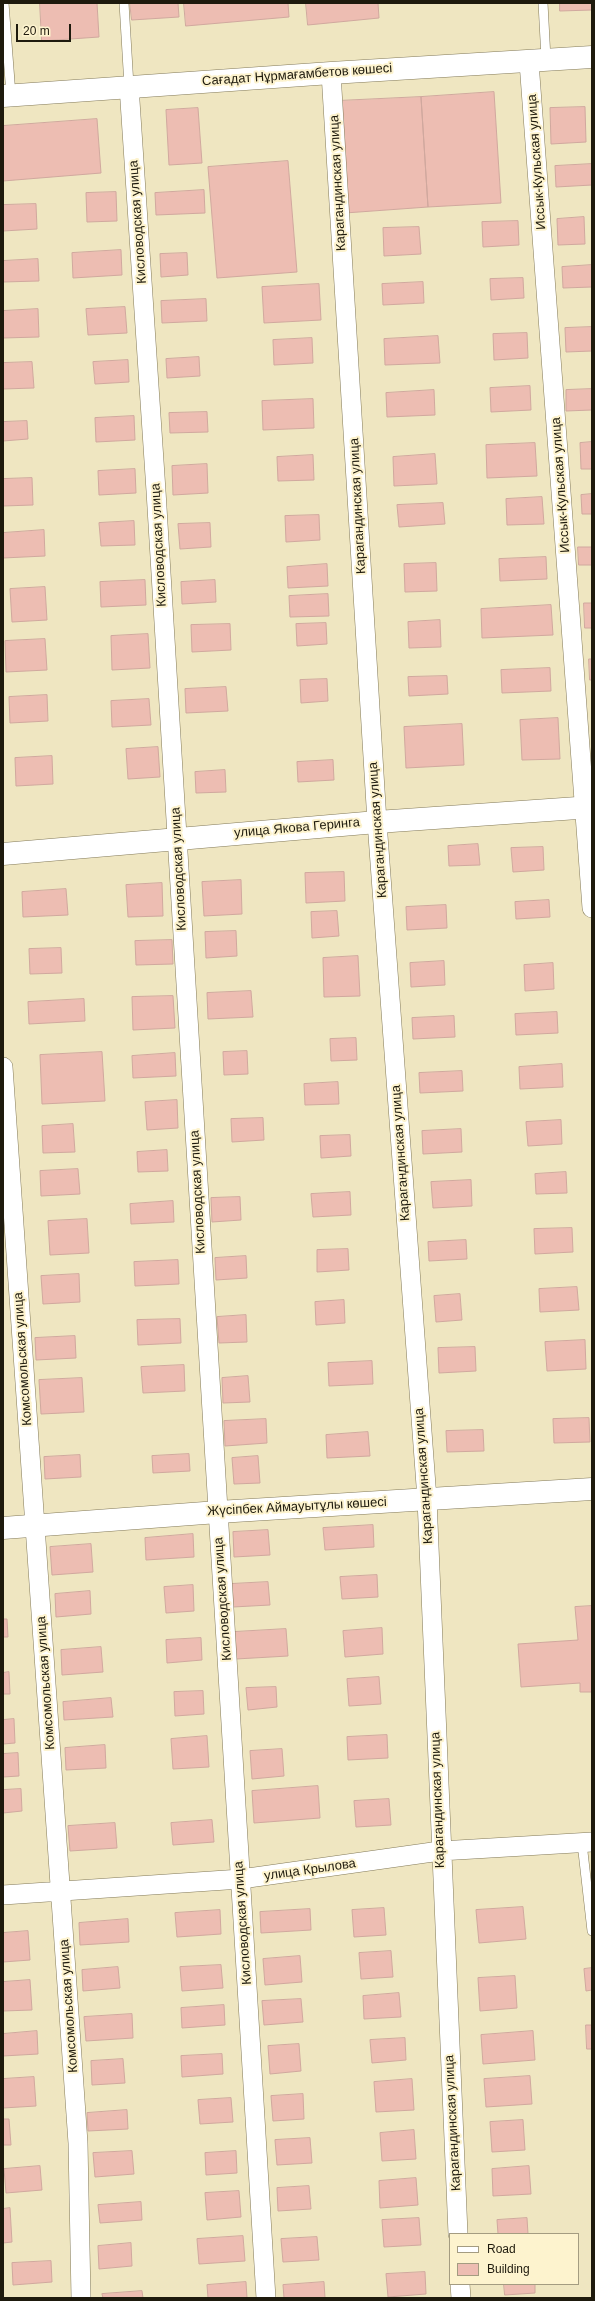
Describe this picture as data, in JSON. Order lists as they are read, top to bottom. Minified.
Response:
{"streets":{"street":["Сағадат Нұрмағамбетов көшесі","Иссык-Кульская улица","Карагандинская улица","Кисловодская улица","улица Якова Геринга","Комсомольская улица","Жүсіпбек Аймауытұлы көшесі","улица Крылова"]},"crossings":[["Сағадат Нұрмағамбетов көшесі","Иссык-Кульская улица"],["Сағадат Нұрмағамбетов көшесі","Карагандинская улица"],["Сағадат Нұрмағамбетов көшесі","Кисловодская улица"],["Иссык-Кульская улица","улица Якова Геринга"],["Карагандинская улица","улица Якова Геринга"],["Карагандинская улица","Жүсіпбек Аймауытұлы көшесі"],["Карагандинская улица","улица Крылова"],["Кисловодская улица","улица Якова Геринга"],["Кисловодская улица","Жүсіпбек Аймауытұлы көшесі"],["Кисловодская улица","улица Крылова"],["Комсомольская улица","Жүсіпбек Аймауытұлы көшесі"],["Комсомольская улица","улица Крылова"]],"legend":["Road","Building"],"scale_bar":"20 m"}
